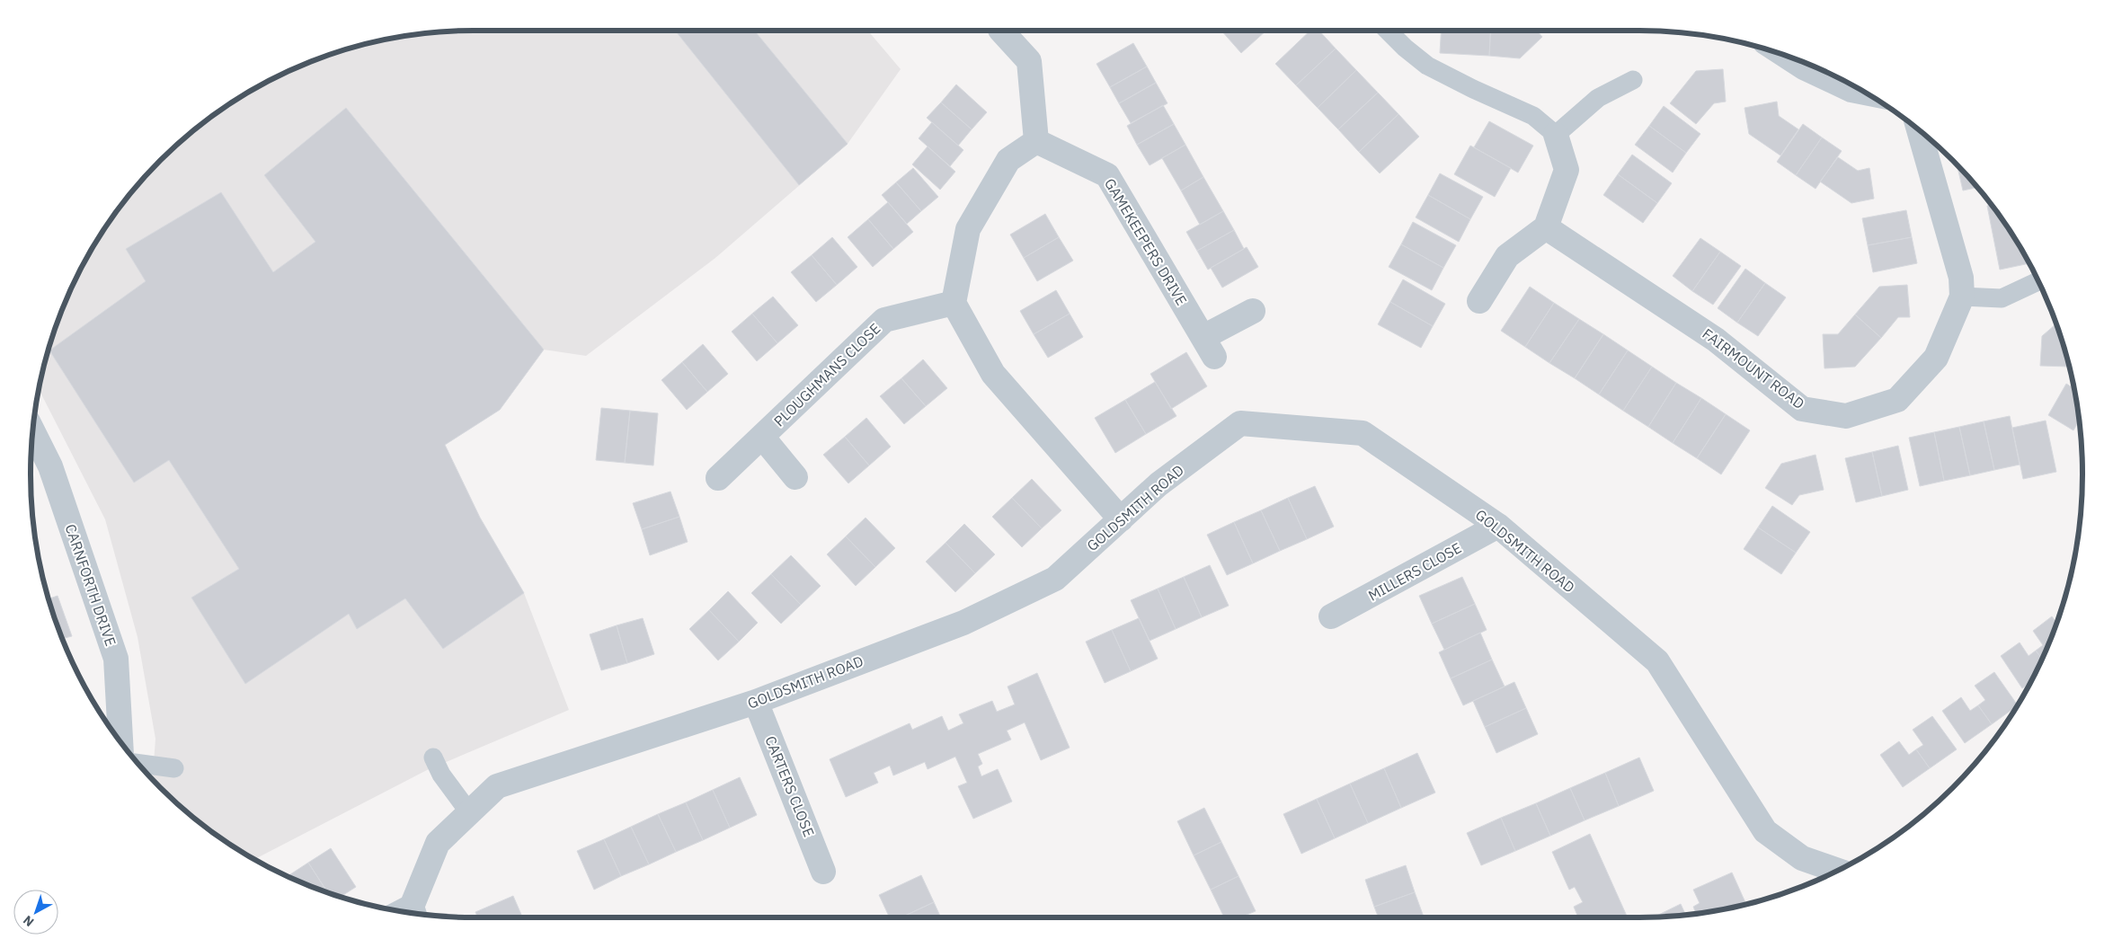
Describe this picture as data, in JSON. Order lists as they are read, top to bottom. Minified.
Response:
{"streets":{"street":["GAMEKEEPERS DRIVE","FAIRMOUNT ROAD","PLOUGHMANS CLOSE","GOLDSMITH ROAD","MILLERS CLOSE","CARNFORTH DRIVE","CARTERS CLOSE"]},"crossings":[["GOLDSMITH ROAD","MILLERS CLOSE"],["GOLDSMITH ROAD","CARTERS CLOSE"]],"north":"bottom left"}
